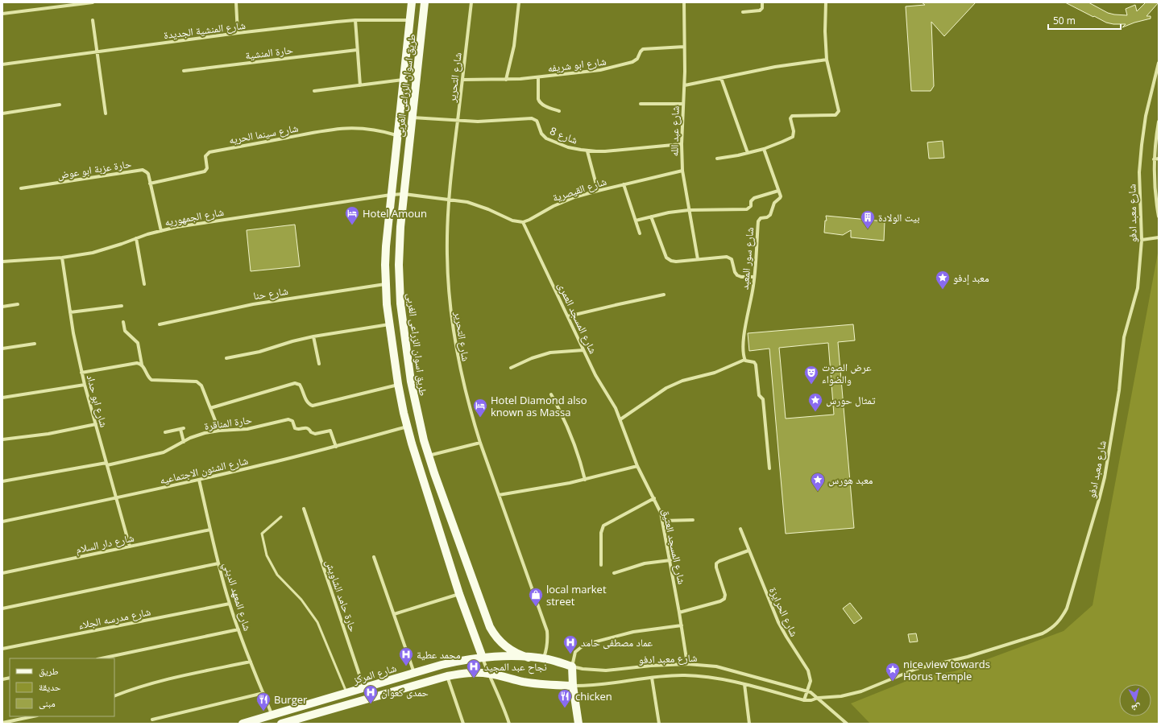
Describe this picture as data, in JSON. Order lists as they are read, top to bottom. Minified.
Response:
{"streets":{"main road":["طريق اسوان الزراعى الغربى","شارع المركز"],"street":["شارع المنشية الجديدة","حارة المنشية","شارع ابو شريفه","شارع التحرير","شارع عبد الله","شارع سينما الحريه","شارع 8","حارة عزبة ابو عوض","شارع القيصرية","شارع معبد ادفو","شارع الجمهوريه","شارع سور المعبد","شارع حنا","شارع المسجد العمرى","شارع ابو حداد","حارة المناقرة","شارع الشئون الاجتماعيه","شارع دار السلام","شارع المسجد العتيق","حارة حامد الشاويش","شارع المعهد الديني","شارع الحرايزة","شارع مدرسه الجلاء"]},"crossings":[["شارع المنشية الجديدة","طريق اسوان الزراعى الغربى"],["شارع ابو شريفه","شارع التحرير"],["شارع ابو شريفه","شارع عبد الله"],["شارع التحرير","شارع 8"],["شارع التحرير","شارع المركز"],["طريق اسوان الزراعى الغربى","شارع سينما الحريه"],["طريق اسوان الزراعى الغربى","شارع 8"],["طريق اسوان الزراعى الغربى","شارع الجمهوريه"],["طريق اسوان الزراعى الغربى","شارع حنا"],["طريق اسوان الزراعى الغربى","شارع الشئون الاجتماعيه"],["طريق اسوان الزراعى الغربى","شارع المركز"],["شارع عبد الله","شارع 8"],["شارع عبد الله","شارع القيصرية"],["شارع سينما الحريه","حارة عزبة ابو عوض"],["حارة عزبة ابو عوض","شارع الجمهوريه"],["شارع القيصرية","شارع المسجد العمرى"],["شارع معبد ادفو","شارع المسجد العتيق"],["شارع معبد ادفو","شارع الحرايزة"],["شارع معبد ادفو","شارع المركز"],["شارع الجمهوريه","شارع ابو حداد"],["شارع المسجد العمرى","شارع المسجد العتيق"],["شارع ابو حداد","حارة المناقرة"],["شارع ابو حداد","شارع الشئون الاجتماعيه"],["شارع ابو حداد","شارع دار السلام"],["حارة المناقرة","شارع الشئون الاجتماعيه"],["شارع الشئون الاجتماعيه","شارع المعهد الديني"],["شارع دار السلام","شارع المعهد الديني"],["حارة حامد الشاويش","شارع المركز"],["شارع المعهد الديني","شارع مدرسه الجلاء"],["شارع المعهد الديني","شارع المركز"]],"places":{"hotel":["Hotel Amoun","Hotel Diamond also known as Massa"],"building":["بيت الولادة"],"place":["معبد إدفو","تمثال حورس","معبد هورس","nice view towards Horus Temple"],"theatre":["عرض الصوت والضواء"],"shop":["local market street"],"hospital":["عماد مصطفى حامد","محمد عطية","نجاح عبد المجيد","حمدى كعوان"],"restaurant":["chicken","Burger"]},"legend":["طريق","حديقة","مبنى"],"scale_bar":"50 m","north":"bottom"}
